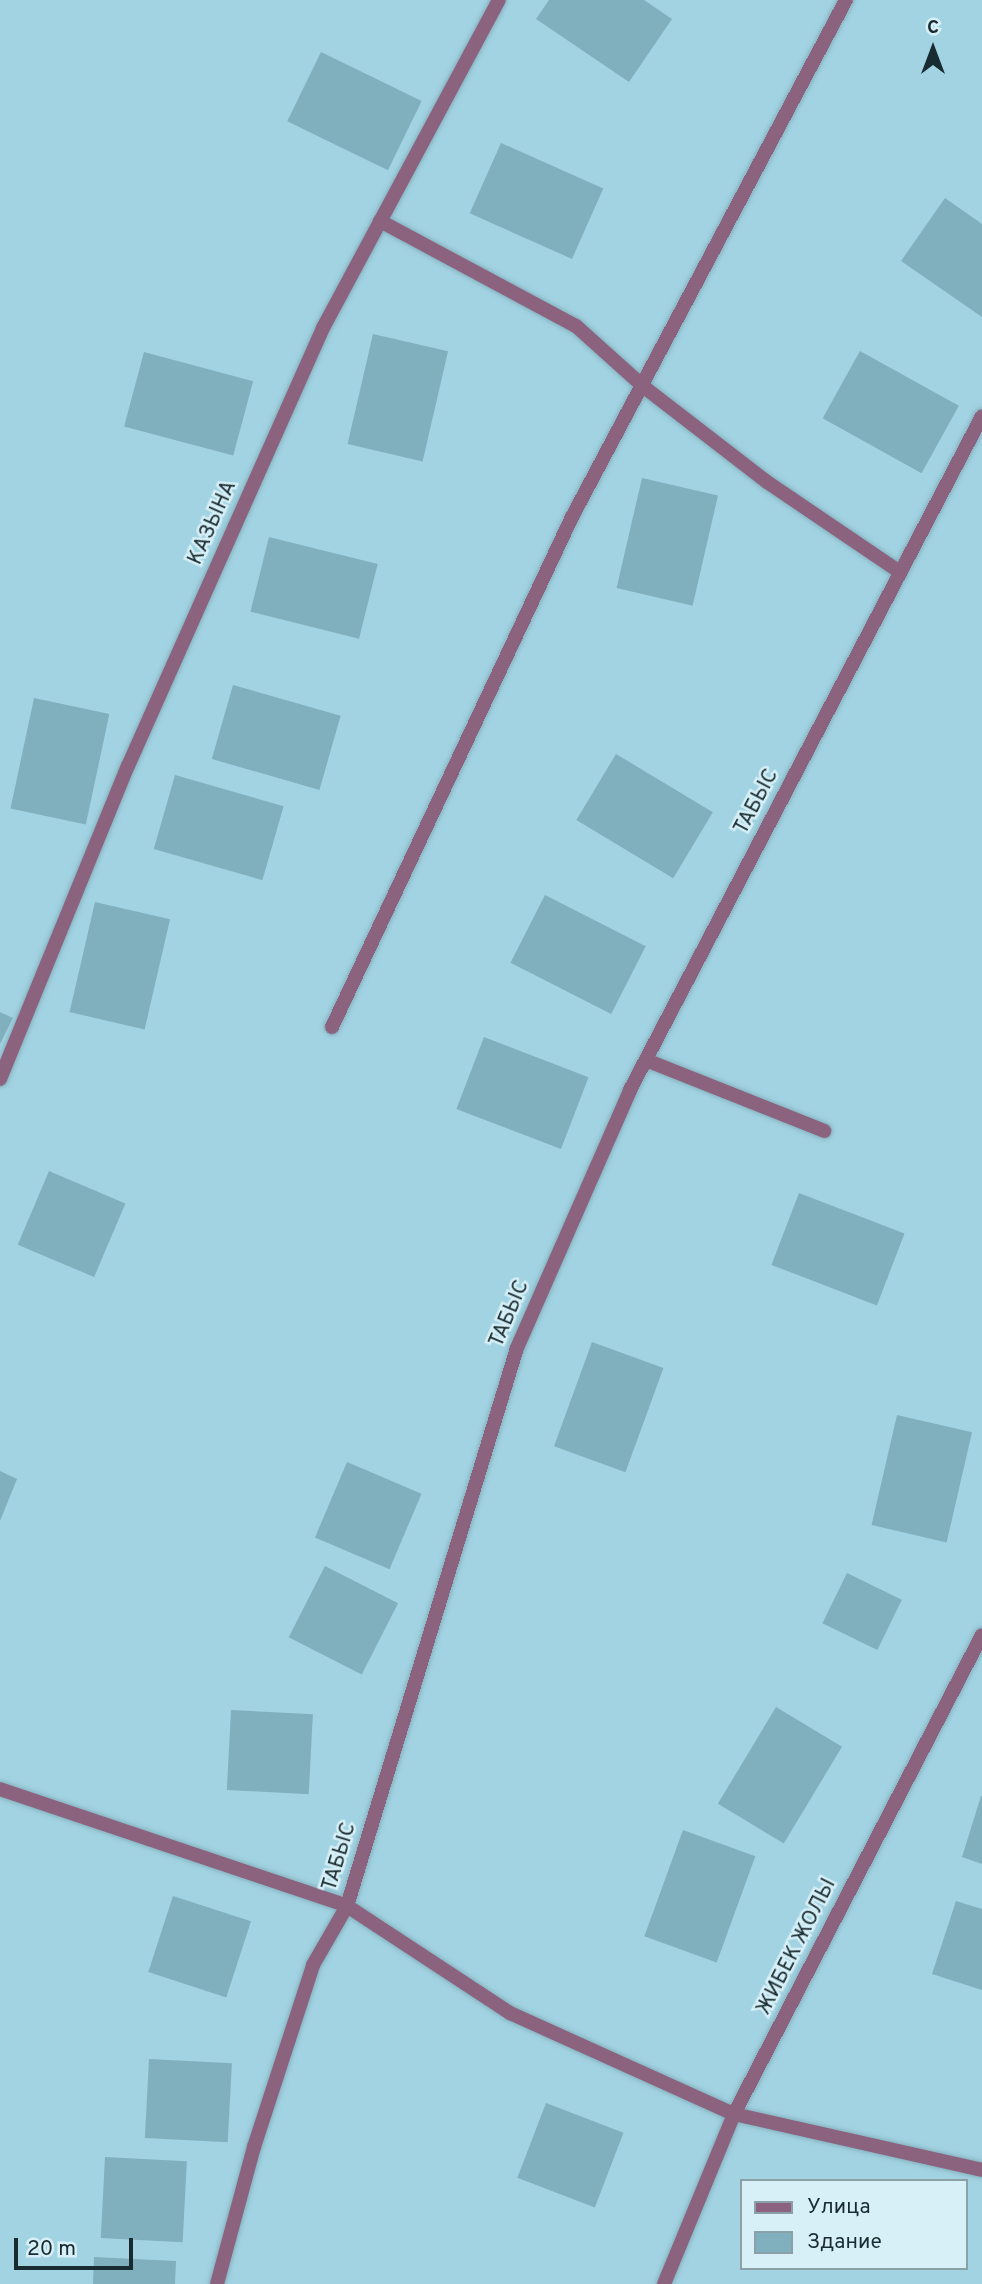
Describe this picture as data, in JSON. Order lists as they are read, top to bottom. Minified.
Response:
{"streets":{"street":["КАЗЫНА","ТАБЫС","ЖИБЕК ЖОЛЫ"]},"legend":["Улица","Здание"],"scale_bar":"20 m","north":"top"}
